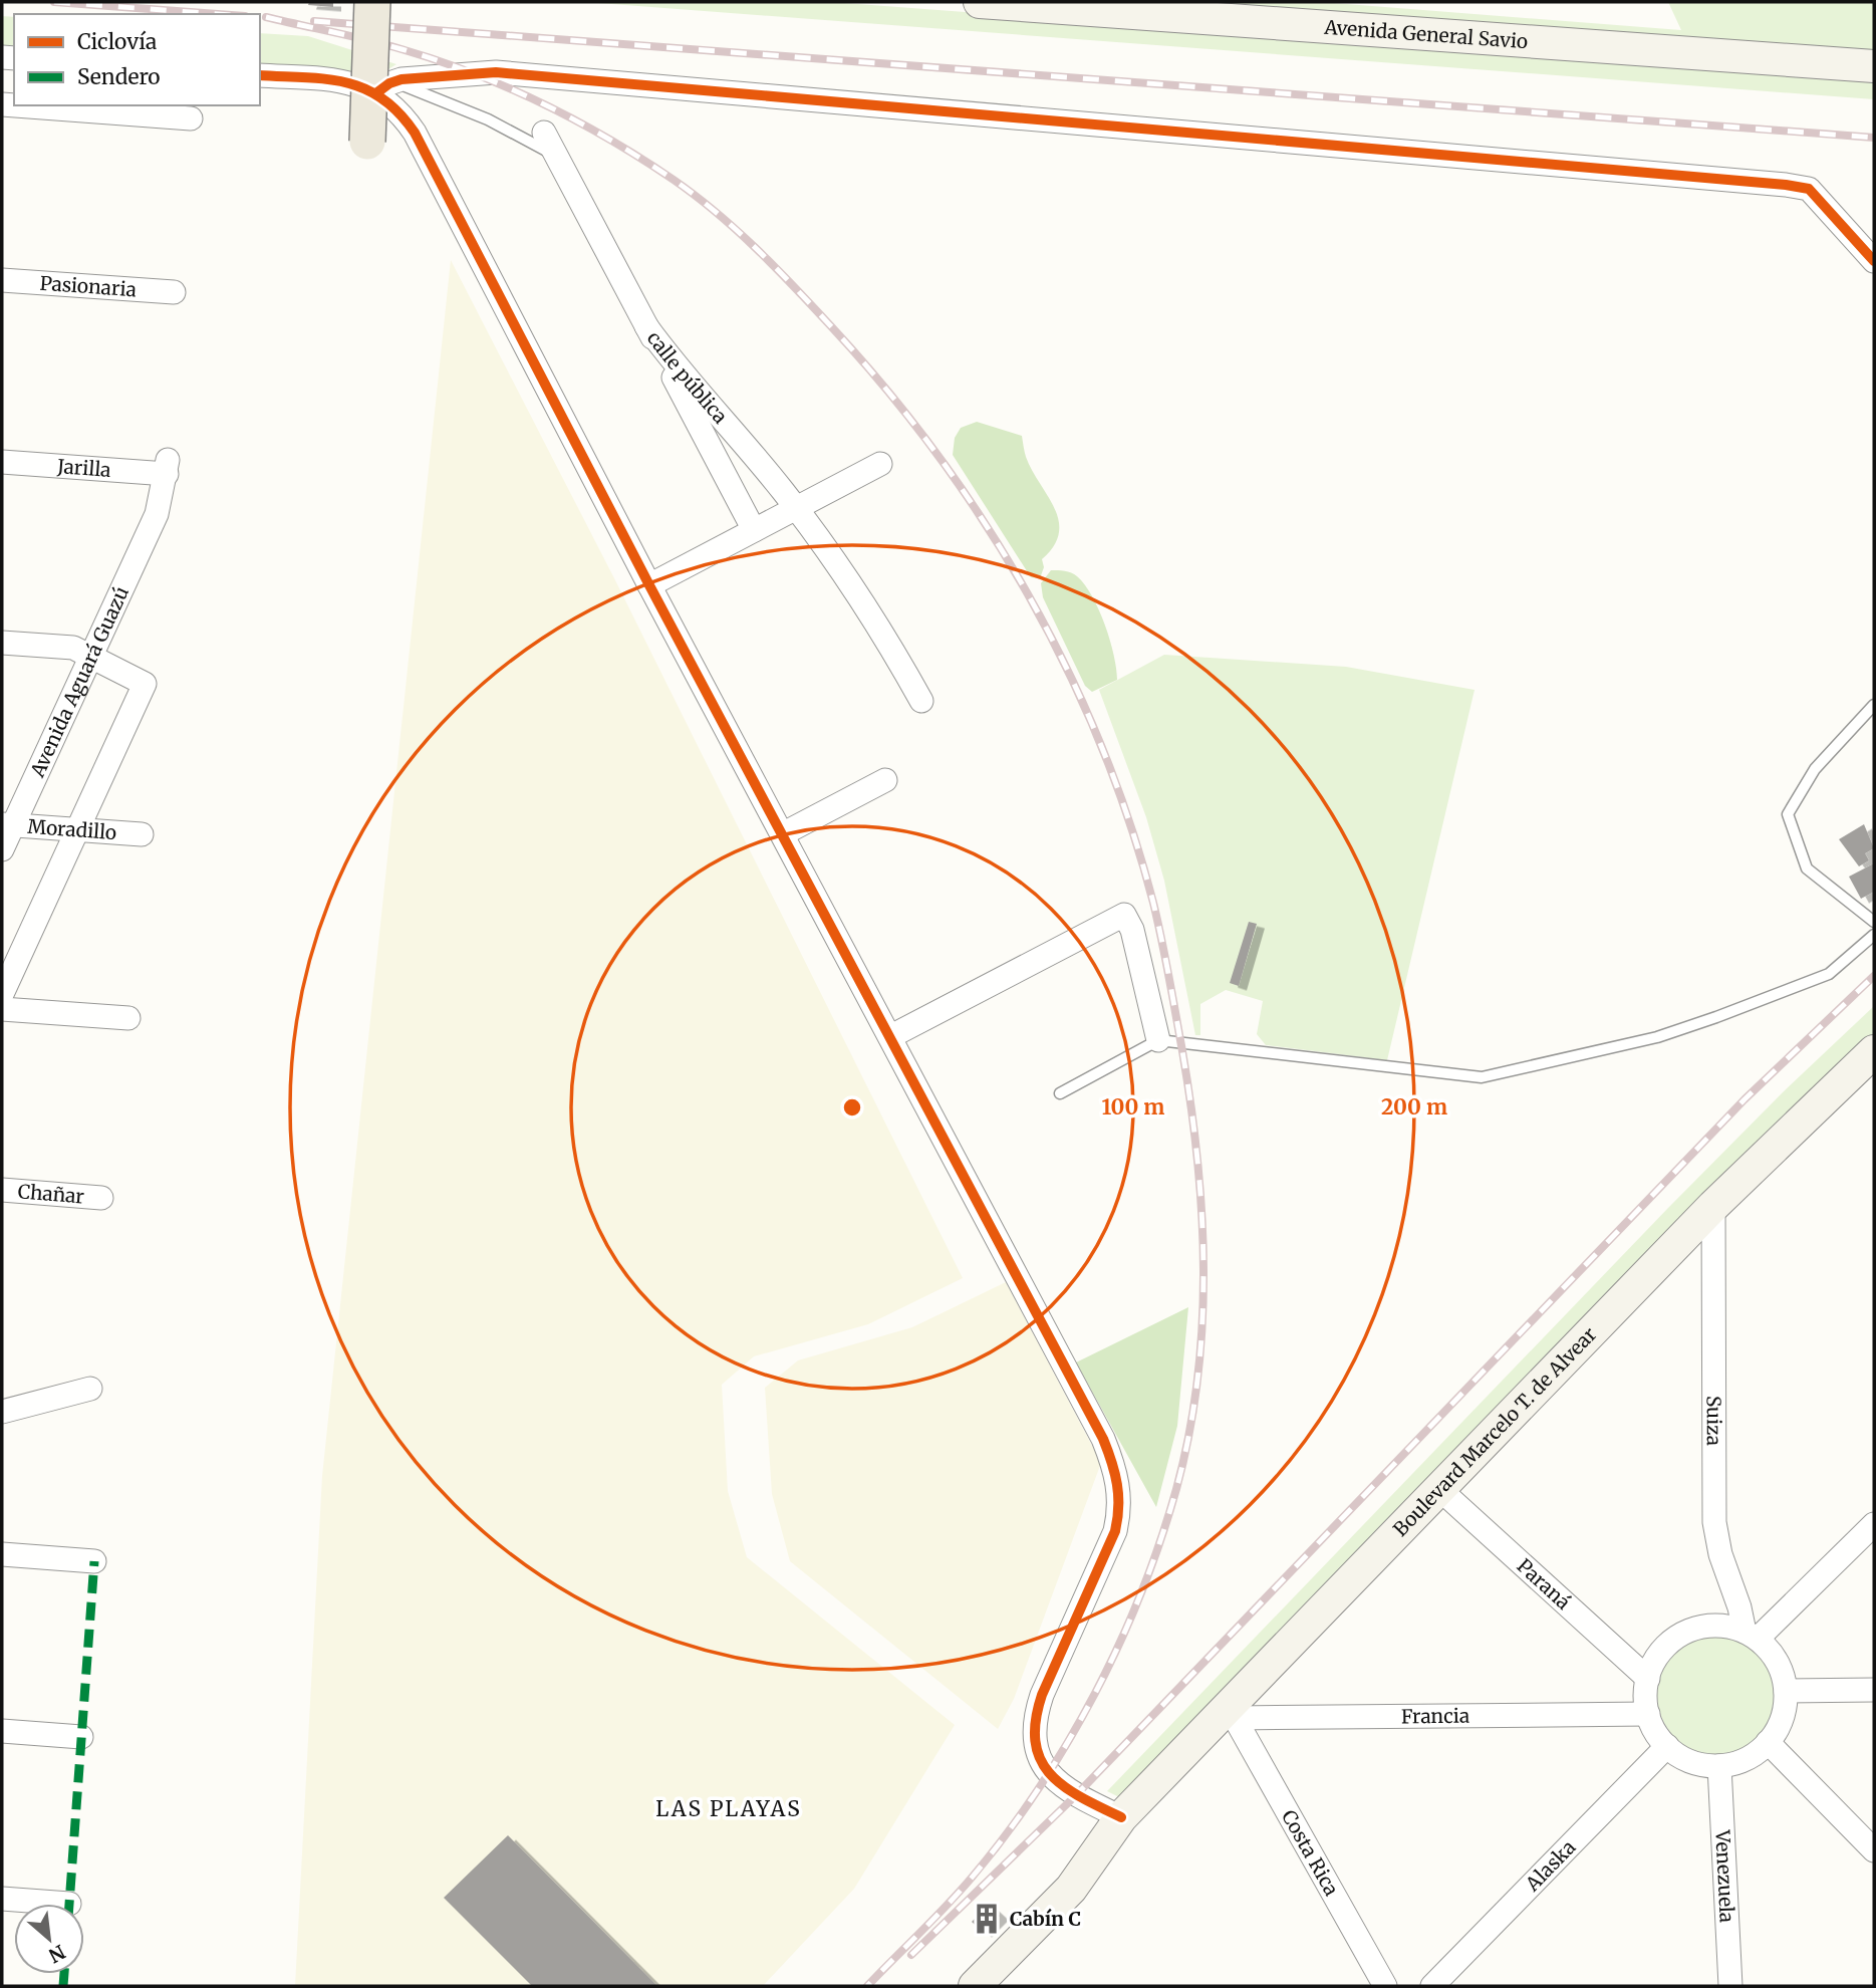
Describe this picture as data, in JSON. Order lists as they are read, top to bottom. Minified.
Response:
{"streets":{"main road":["Avenida General Savio","Boulevard Marcelo T. de Alvear"],"street":["Pasionaria","calle pública","Jarilla","Avenida Aguará Guazú","Moradillo","Chañar","Suiza","Paraná","Francia","Costa Rica","Alaska","Venezuela"]},"crossings":[["Jarilla","Avenida Aguará Guazú"],["Avenida Aguará Guazú","Moradillo"],["Suiza","Boulevard Marcelo T. de Alvear"],["Suiza","Paraná"],["Suiza","Francia"],["Suiza","Alaska"],["Suiza","Venezuela"],["Boulevard Marcelo T. de Alvear","Paraná"],["Boulevard Marcelo T. de Alvear","Francia"],["Boulevard Marcelo T. de Alvear","Costa Rica"],["Paraná","Francia"],["Paraná","Alaska"],["Paraná","Venezuela"],["Francia","Costa Rica"],["Francia","Alaska"],["Francia","Venezuela"],["Alaska","Venezuela"]],"districts":["LAS PLAYAS"],"places":{"building":["Cabín C"]},"legend":["Ciclovía","Sendero"],"north":"bottom right","rings":["100 m","200 m"]}
